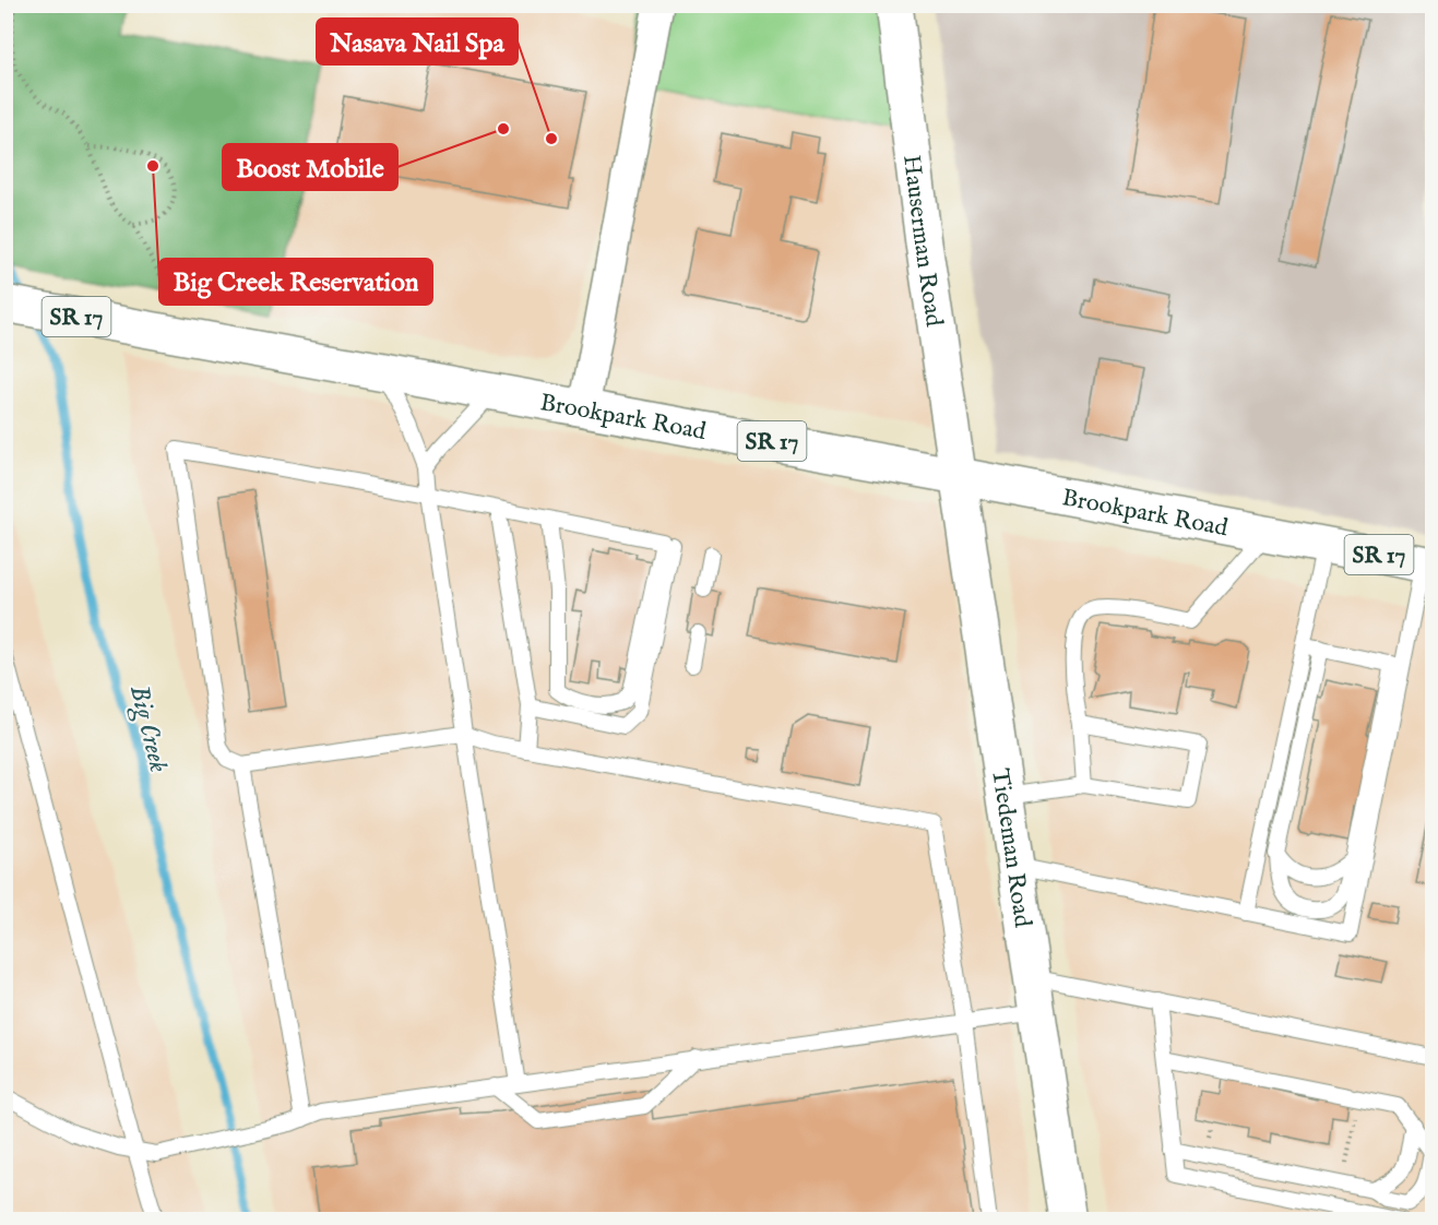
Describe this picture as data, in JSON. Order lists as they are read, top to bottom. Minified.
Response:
{"streets":{"main road":["Hauserman Road","SR 17","Brookpark Road","Tiedeman Road"]},"crossings":[["Hauserman Road","Brookpark Road"],["Hauserman Road","Tiedeman Road"],["Brookpark Road","Tiedeman Road"]],"water":["Big Creek"],"places":["Boost Mobile","Nasava Nail Spa","Big Creek Reservation"]}
